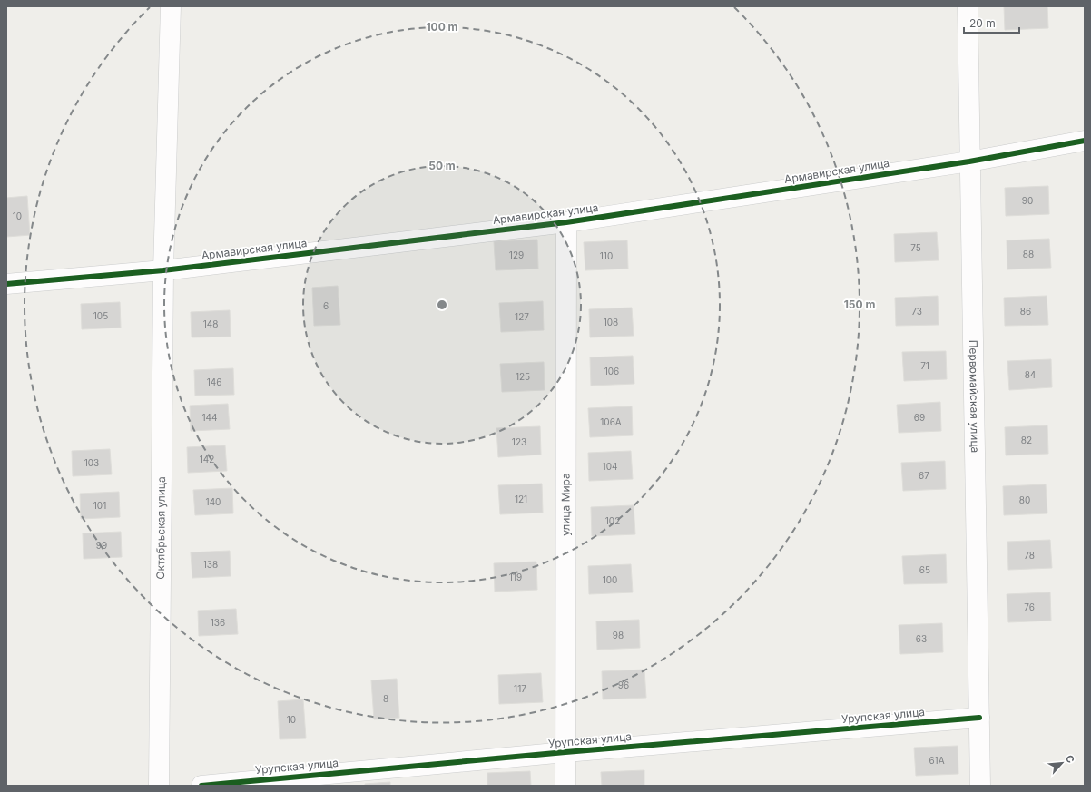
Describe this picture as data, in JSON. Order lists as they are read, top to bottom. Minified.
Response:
{"streets":{"street":["Армавирская улица","Первомайская улица","улица Мира","Октябрьская улица","Урупская улица"]},"crossings":[["Армавирская улица","Первомайская улица"],["Армавирская улица","улица Мира"],["Армавирская улица","Октябрьская улица"],["Первомайская улица","Урупская улица"],["улица Мира","Урупская улица"]],"house_numbers":["90","10","75","88","129","110","6","73","86","105","127","108","148","71","106","84","125","146","144","69","106А","82","123","142","103","104","67","121","80","140","101","102","99","78","138","65","119","100","76","136","98","63","96","117","8","10","61А"],"scale_bar":"20 m","north":"top right","rings":["100 m","50 m","150 m"]}
